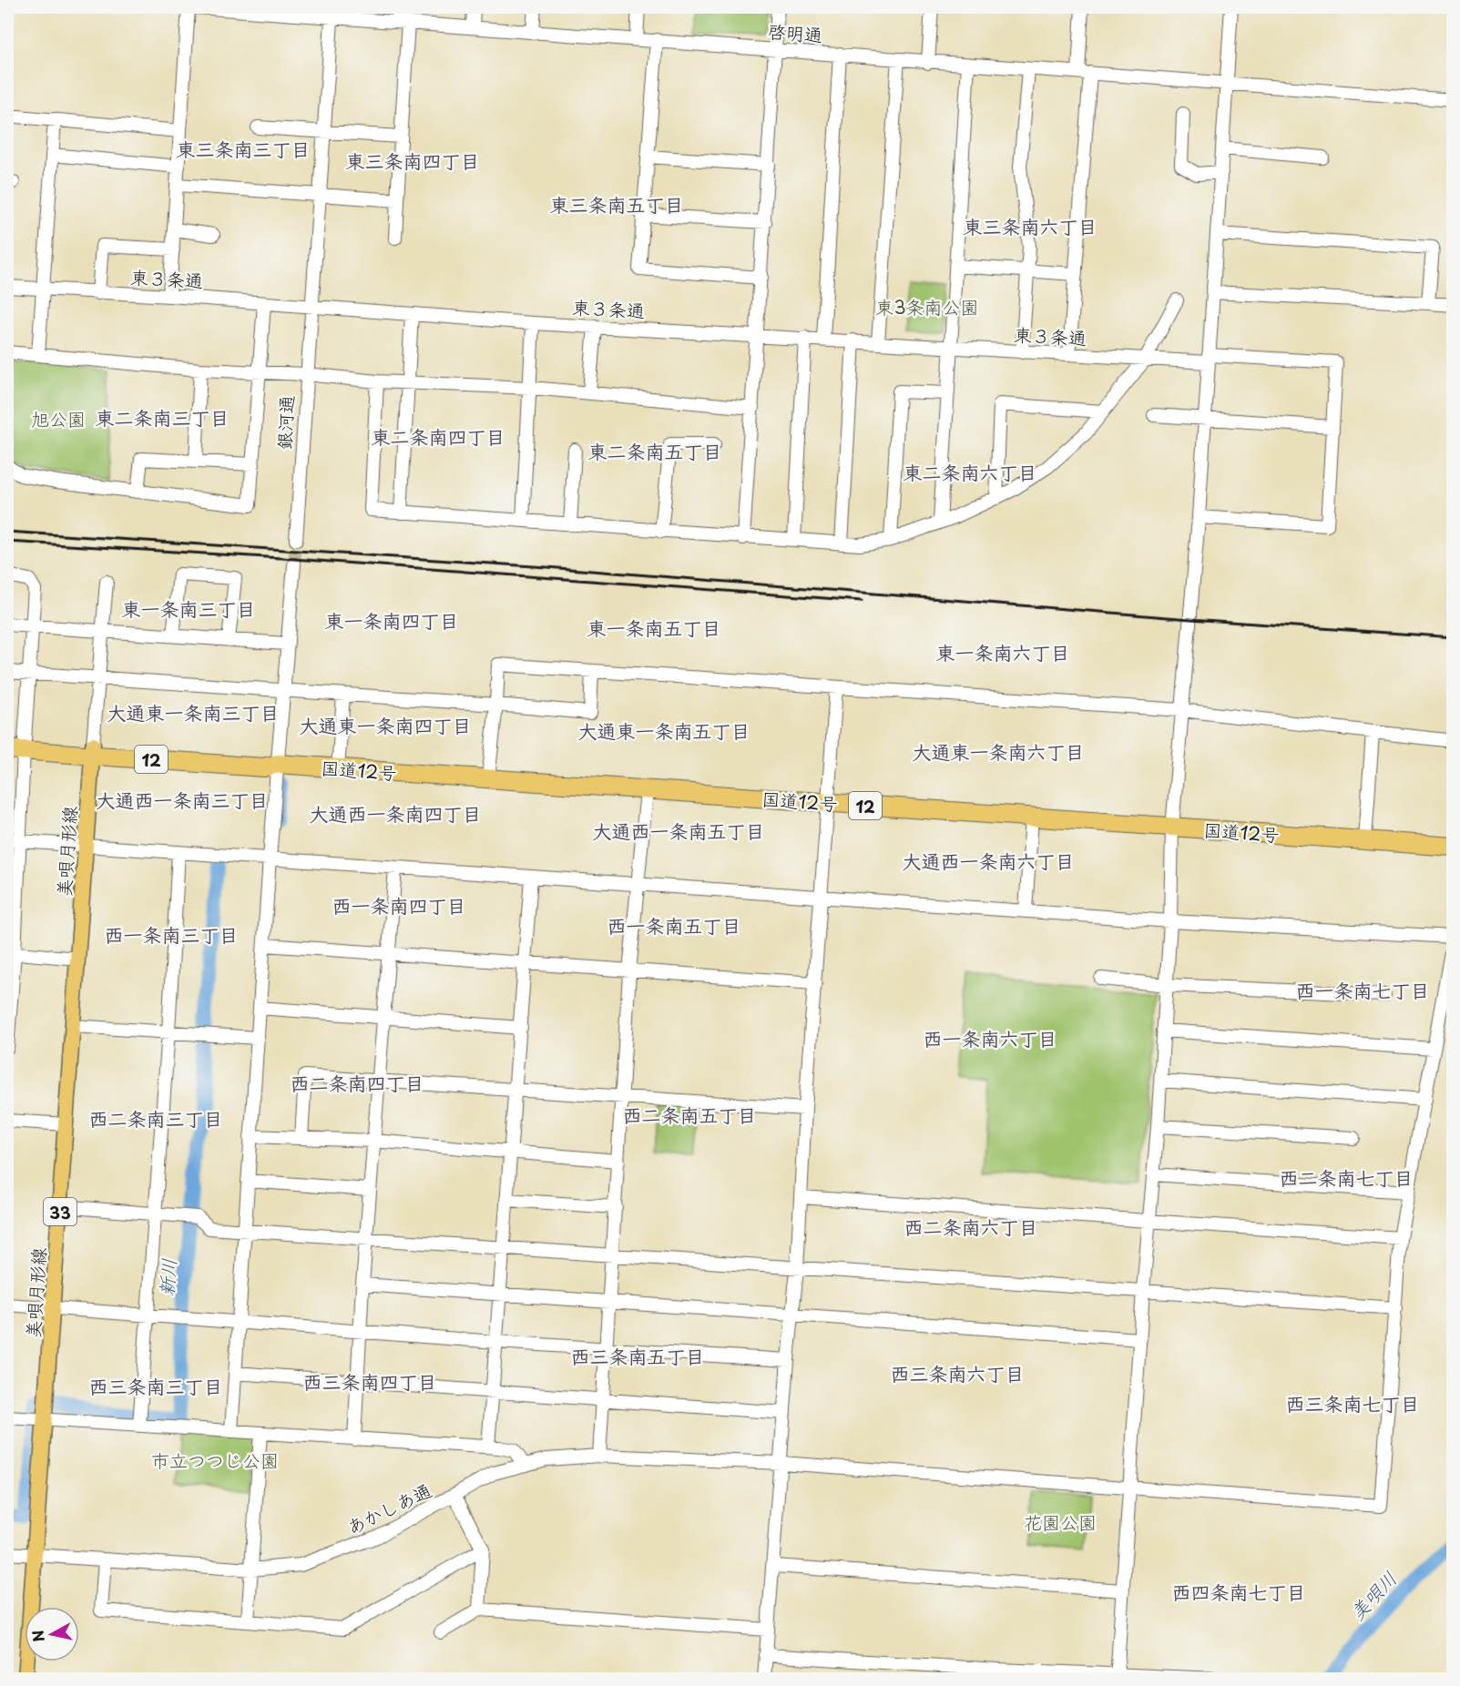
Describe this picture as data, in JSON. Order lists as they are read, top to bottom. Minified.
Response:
{"streets":{"highway":["12","国道12号"],"main road":["美唄月形線","33"],"street":["啓明通","東３条通","銀河通","あかしあ通"]},"crossings":[["啓明通","銀河通"],["東３条通","銀河通"],["国道12号","美唄月形線"],["美唄月形線","あかしあ通"]],"districts":["東三条南三丁目","東三条南四丁目","東三条南五丁目","東三条南六丁目","東二条南三丁目","東二条南四丁目","東二条南五丁目","東二条南六丁目","東一条南三丁目","東一条南四丁目","東一条南五丁目","東一条南六丁目","大通東一条南三丁目","大通東一条南四丁目","大通東一条南五丁目","大通東一条南六丁目","大通西一条南三丁目","大通西一条南四丁目","大通西一条南五丁目","大通西一条南六丁目","西一条南四丁目","西一条南五丁目","西一条南三丁目","西一条南七丁目","西一条南六丁目","西二条南四丁目","西二条南五丁目","西二条南三丁目","西二条南七丁目","西二条南六丁目","西三条南五丁目","西三条南六丁目","西三条南四丁目","西三条南三丁目","西三条南七丁目","西四条南七丁目"],"water":["新川","美唄川"],"parks":["東3条南公園","旭公園","市立つつじ公園","花園公園"],"north":"left"}
